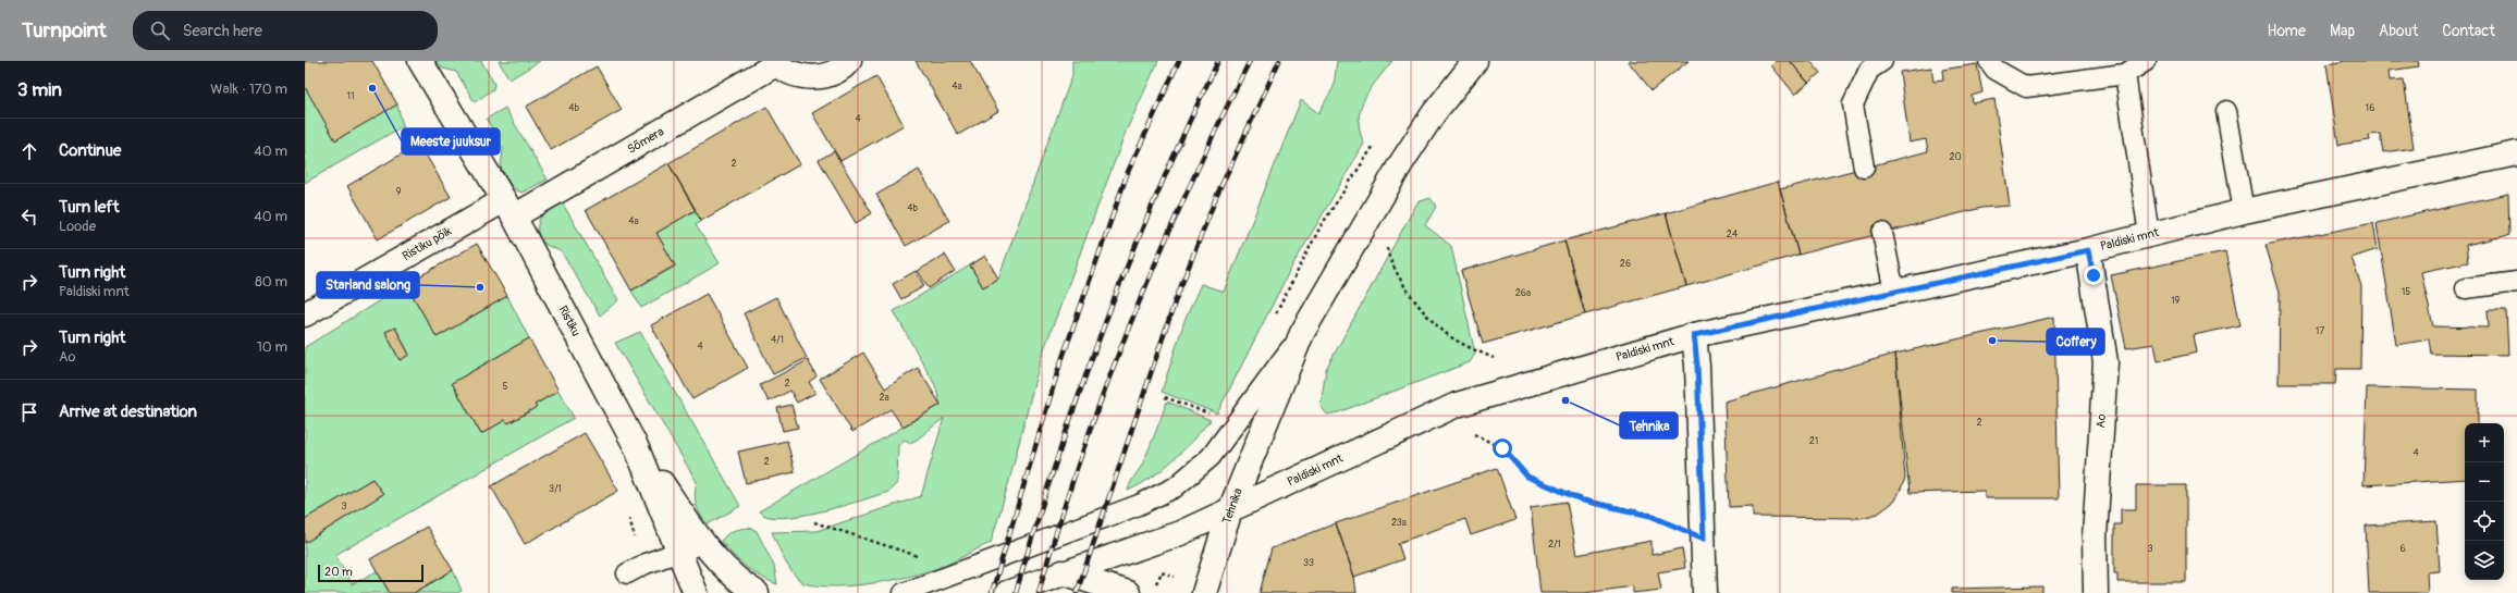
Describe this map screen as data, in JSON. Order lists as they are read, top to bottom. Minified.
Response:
{"streets":{"street":["Sõmera","Paldiski mnt","Ristiku põik","Ristiku","Ao","Tehnika"]},"crossings":[["Sõmera","Ristiku põik"],["Sõmera","Ristiku"],["Paldiski mnt","Ao"],["Paldiski mnt","Tehnika"],["Ristiku põik","Ristiku"]],"places":["Meeste juuksur","Starland salong","Coffery","Tehnika"],"house_numbers":["4a","11","4b","16","4","20","2","9","4b","4a","24","26","15","26a","19","17","4/1","4","2","5","2a","2","21","4","2","3/1","3","23a","2/1","3","6","33"],"scale_bar":"20 m","page":{"header":"Turnpoint","search":"Search here","nav":["Home","Map","About","Contact"],"heading":["3 min","Walk · 170 m"],"list":[["Continue","40 m"],["Turn left","Loode","40 m"],["Turn right","Paldiski mnt","80 m"],["Turn right","Ao","10 m"],"Arrive at destination"],"map_buttons":["+","−"],"scale":"20 m"}}
